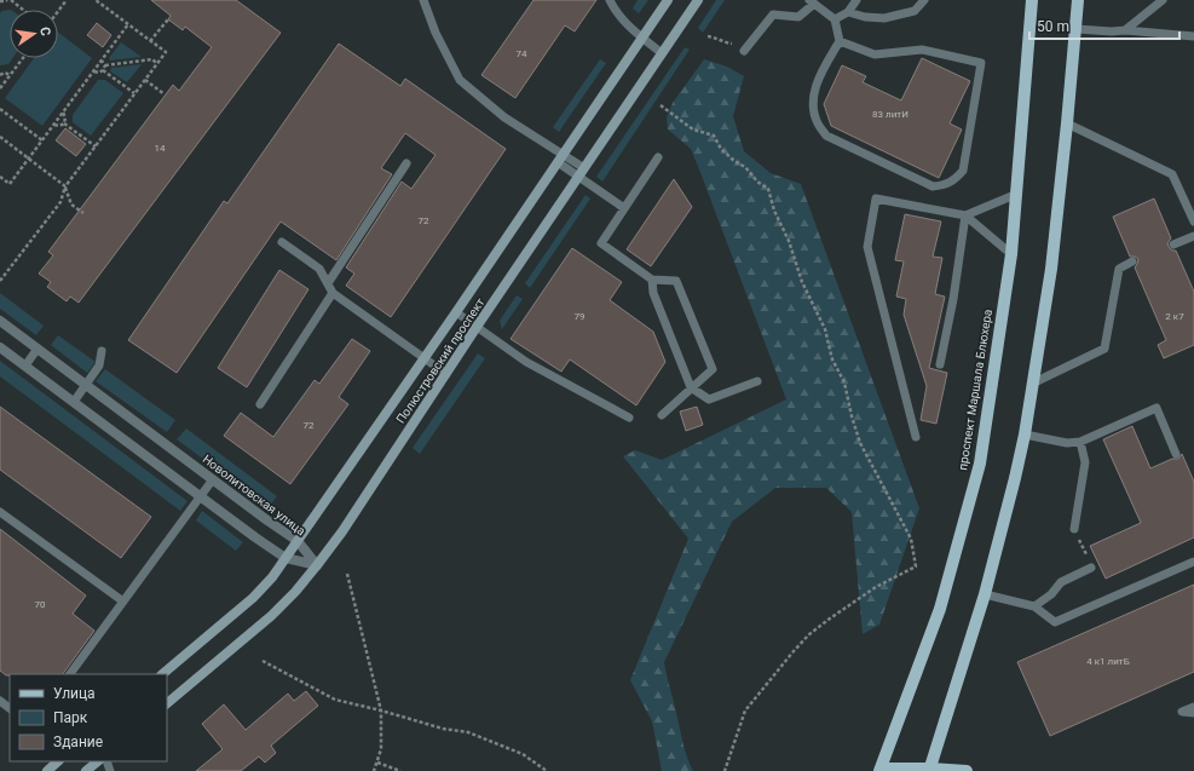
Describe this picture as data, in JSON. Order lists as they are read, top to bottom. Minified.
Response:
{"streets":{"main road":["Полюстровский проспект","проспект Маршала Блюхера"],"street":["Новолитовская улица"]},"crossings":[["Полюстровский проспект","Новолитовская улица"]],"house_numbers":["74","83 литИ","14","72","79","2 к7","72","70","4 к1 литБ"],"legend":["Улица","Парк","Здание"],"scale_bar":"50 m","north":"right"}
